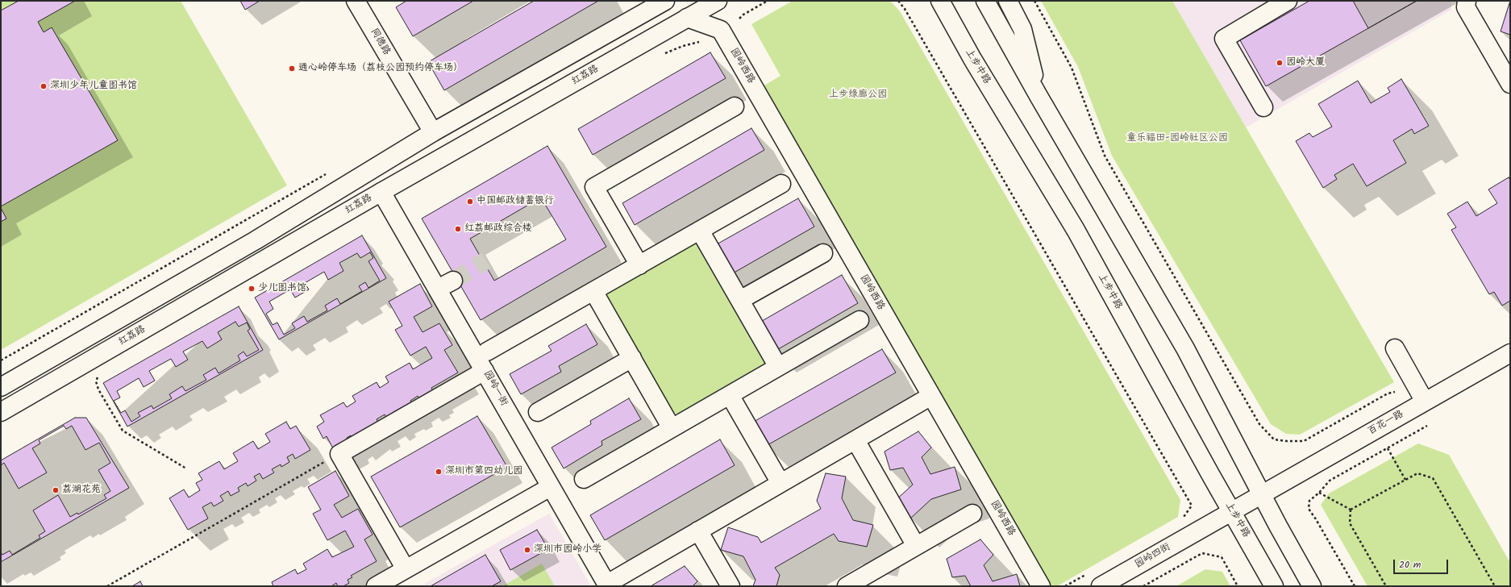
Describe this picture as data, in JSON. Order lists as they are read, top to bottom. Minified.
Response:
{"streets":{"main road":["同德路","园岭西路","上步中路","红荔路","园岭一街","百花一路","园岭四街"]},"crossings":[["园岭西路","红荔路"],["上步中路","百花一路"],["上步中路","园岭四街"],["红荔路","园岭一街"],["百花一路","园岭四街"]],"parks":["上步绿廊公园","童乐福田-园岭社区公园"],"places":["园岭大厦","通心岭停车场（荔枝公园预约停车场）","深圳少年儿童图书馆","中国邮政储蓄银行","红荔邮政综合楼","少儿图书馆","深圳市第四幼儿园","荔湖花苑","深圳市园岭小学"],"scale_bar":"20 m"}
